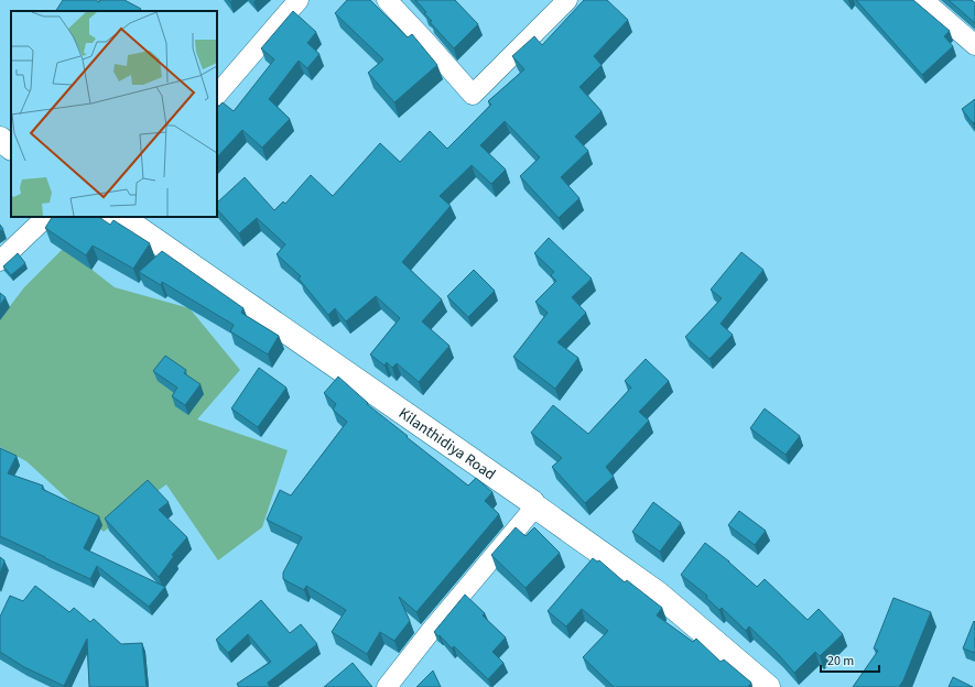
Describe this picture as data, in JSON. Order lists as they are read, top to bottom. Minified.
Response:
{"streets":{"street":["Kilanthidiya Road"]},"scale_bar":"20 m"}
